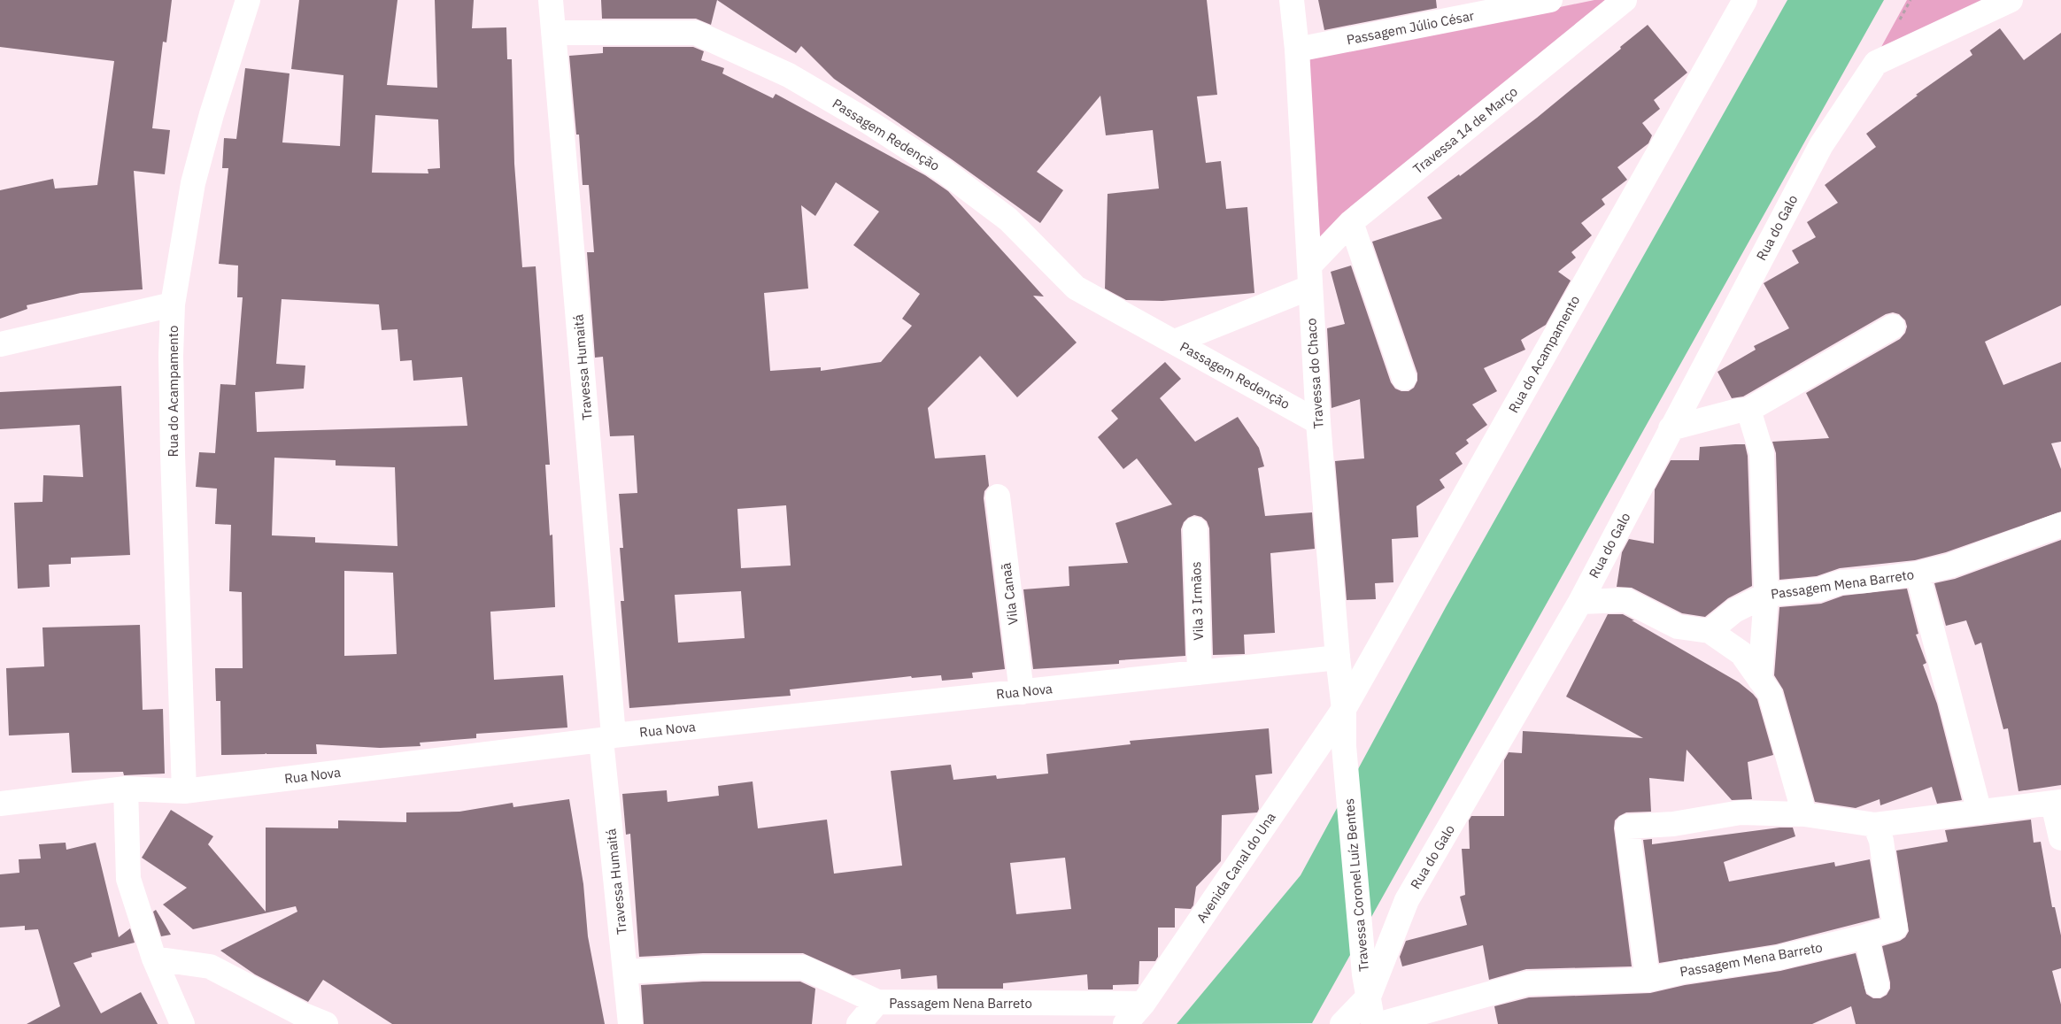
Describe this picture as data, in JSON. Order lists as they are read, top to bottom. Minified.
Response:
{"streets":{"street":["Passagem Júlio César","Travessa 14 de Março","Passagem Redenção","Rua do Galo","Rua do Acampamento","Travessa Humaitá","Travessa do Chaco","Passagem Mena Barreto","Vila Canaã","Vila 3 Irmãos","Rua Nova","Avenida Canal do Una","Travessa Coronel Luíz Bentes","Passagem Nena Barreto"]},"crossings":[["Passagem Júlio César","Travessa do Chaco"],["Travessa 14 de Março","Passagem Redenção"],["Travessa 14 de Março","Travessa do Chaco"],["Passagem Redenção","Travessa Humaitá"],["Passagem Redenção","Travessa do Chaco"],["Rua do Galo","Travessa Coronel Luíz Bentes"],["Rua do Acampamento","Travessa do Chaco"],["Rua do Acampamento","Rua Nova"],["Rua do Acampamento","Avenida Canal do Una"],["Travessa Humaitá","Rua Nova"],["Travessa Humaitá","Passagem Nena Barreto"],["Travessa do Chaco","Rua Nova"],["Travessa do Chaco","Avenida Canal do Una"],["Travessa do Chaco","Travessa Coronel Luíz Bentes"],["Vila Canaã","Rua Nova"],["Vila 3 Irmãos","Rua Nova"],["Avenida Canal do Una","Passagem Nena Barreto"]]}
